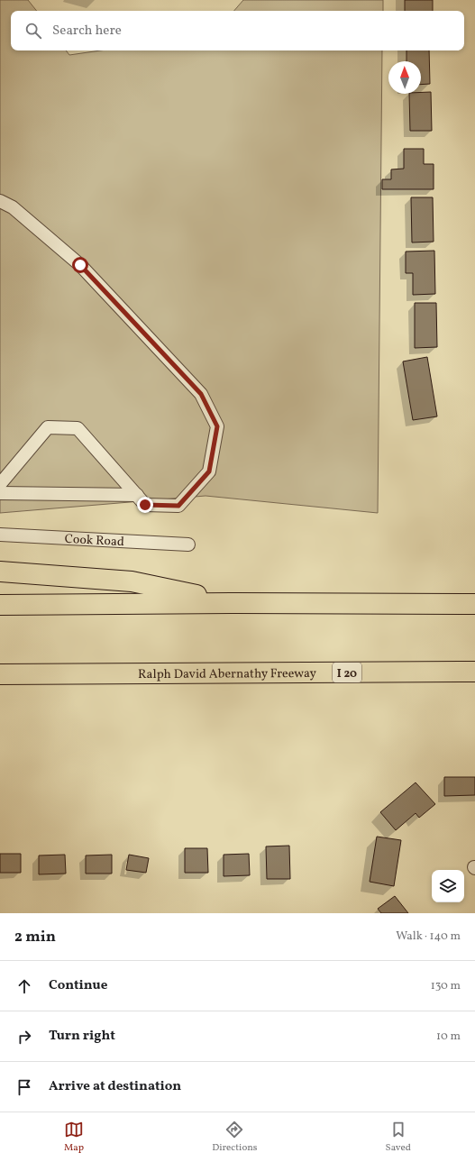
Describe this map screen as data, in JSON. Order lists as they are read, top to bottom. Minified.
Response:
{"streets":{"highway":["I 20","Ralph David Abernathy Freeway"],"street":["Cook Road"]},"north":"top","page":{"search":"Search here","heading":["2 min","Walk · 140 m"],"list":[["Continue","130 m"],["Turn right","10 m"],"Arrive at destination"],"nav":["Map","Directions","Saved"]}}
